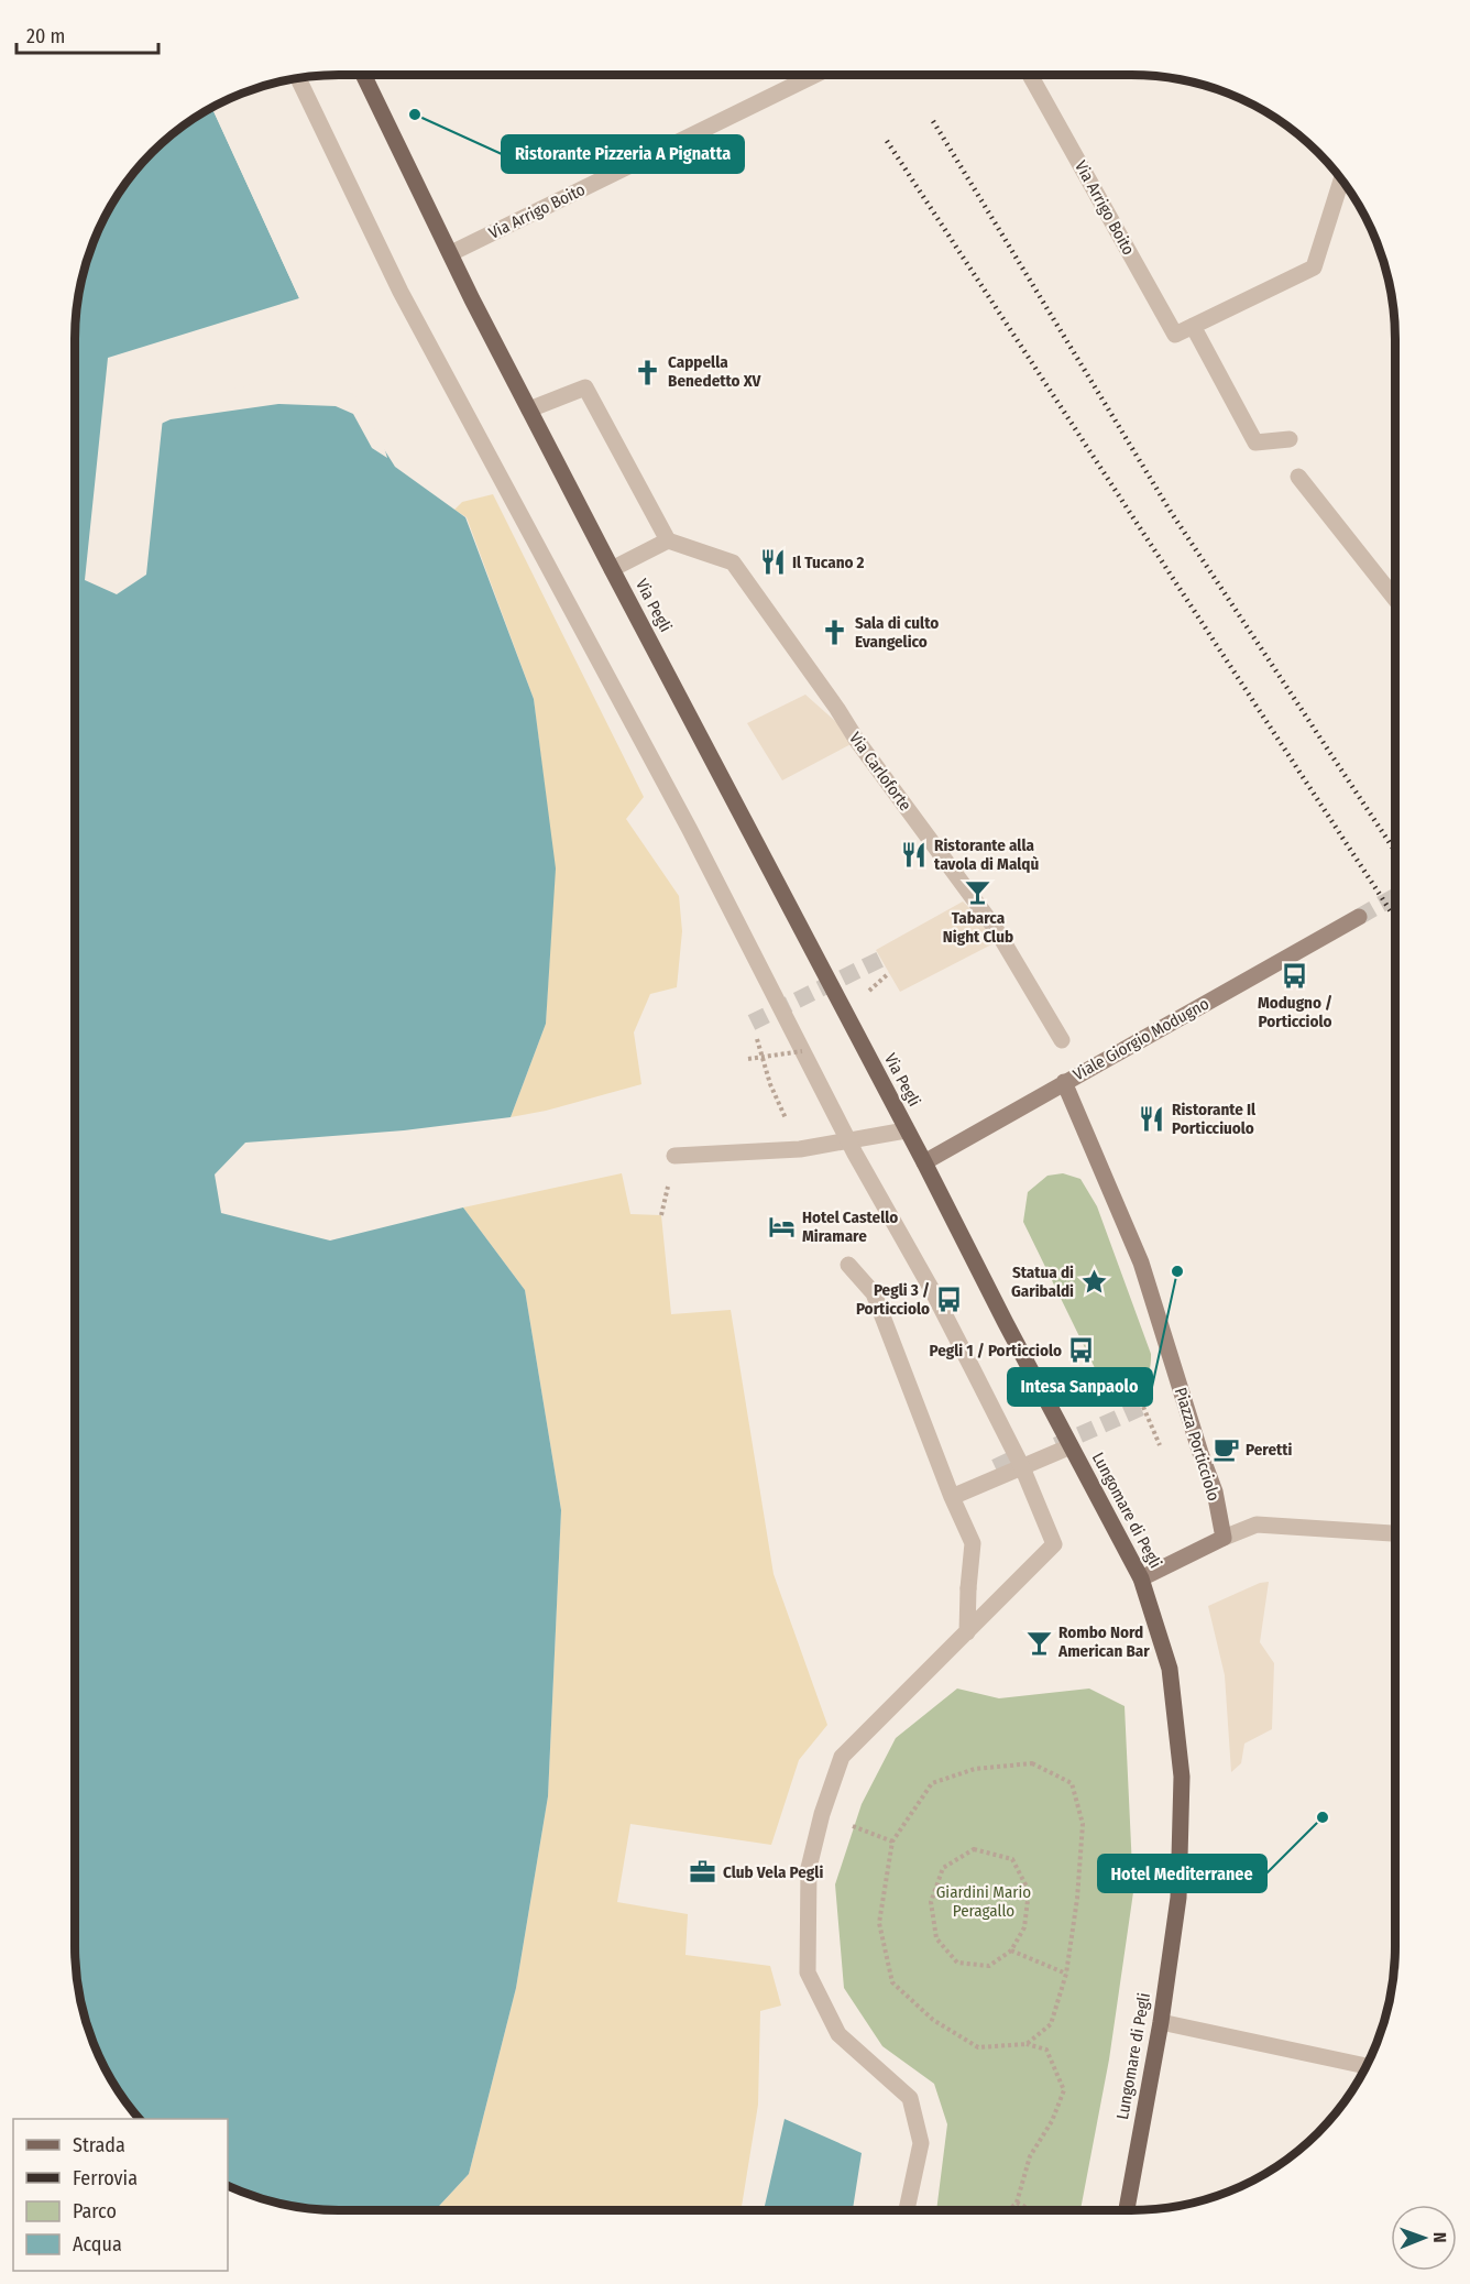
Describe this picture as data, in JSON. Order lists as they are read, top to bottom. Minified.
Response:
{"streets":{"main road":["Via Pegli","Lungomare di Pegli"],"street":["Via Arrigo Boito","Via Carloforte","Viale Giorgio Modugno","Piazza Porticciolo"]},"crossings":[["Via Arrigo Boito","Via Pegli"],["Via Pegli","Viale Giorgio Modugno"],["Via Pegli","Lungomare di Pegli"],["Viale Giorgio Modugno","Piazza Porticciolo"],["Viale Giorgio Modugno","Lungomare di Pegli"]],"parks":["Giardini Mario Peragallo"],"places":{"other":["Ristorante Pizzeria A Pignatta","Intesa Sanpaolo","Hotel Mediterranee"],"church":["Cappella Benedetto XV","Sala di culto Evangelico"],"restaurant":["Il Tucano 2","Ristorante alla tavola di Malqù","Ristorante Il Porticciuolo"],"bar":["Tabarca Night Club","Rombo Nord American Bar"],"bus stop":["Modugno / Porticciolo","Pegli 3 / Porticciolo","Pegli 1 / Porticciolo"],"hotel":["Hotel Castello Miramare"],"place":["Statua di Garibaldi"],"cafe":["Peretti"],"office":["Club Vela Pegli"]},"legend":["Strada","Ferrovia","Parco","Acqua"],"scale_bar":"20 m","north":"right"}
